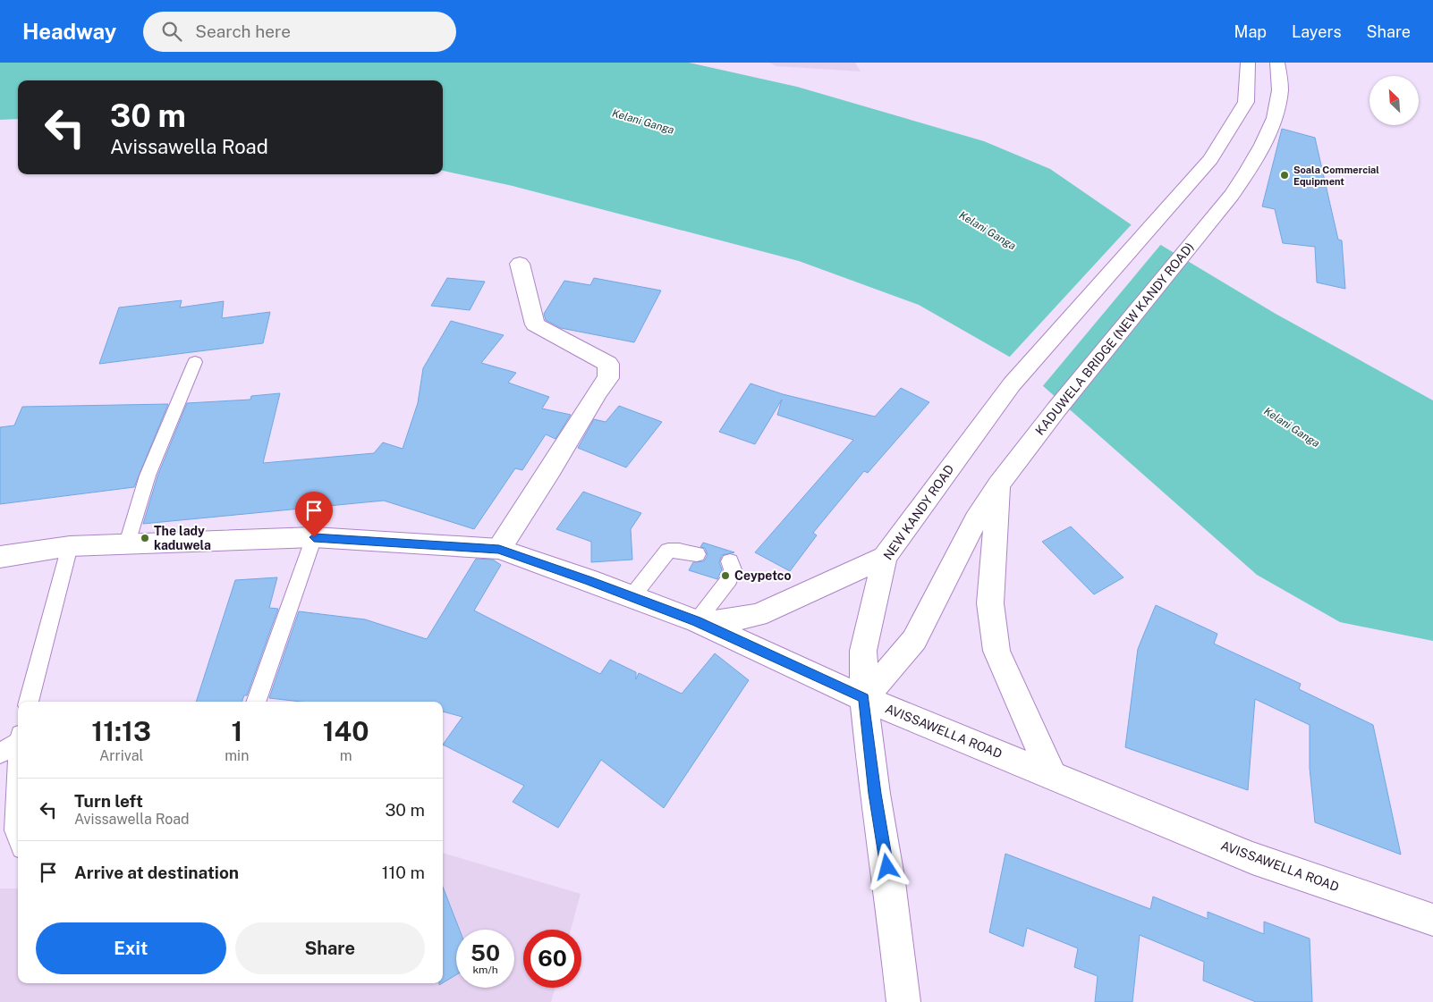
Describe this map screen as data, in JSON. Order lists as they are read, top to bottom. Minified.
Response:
{"streets":{"main road":["KADUWELA BRIDGE (NEW KANDY ROAD)","NEW KANDY ROAD","AVISSAWELLA ROAD"]},"crossings":[["NEW KANDY ROAD","AVISSAWELLA ROAD"]],"water":["Kelani Ganga"],"places":["Soala Commercial Equipment","The lady kaduwela","Ceypetco"],"north":"top left","page":{"header":"Headway","search":"Search here","nav":["Map","Layers","Share"],"turn":["30 m","Avissawella Road"],"eta":["11:13","Arrival","1","min","140","m"],"list":[{"name":"Turn left","note":"Avissawella Road","value":"30 m"},{"name":"Arrive at destination","value":"110 m"}],"buttons":["Exit","Share"],"speed":"50 km/h","limit":"60"}}
